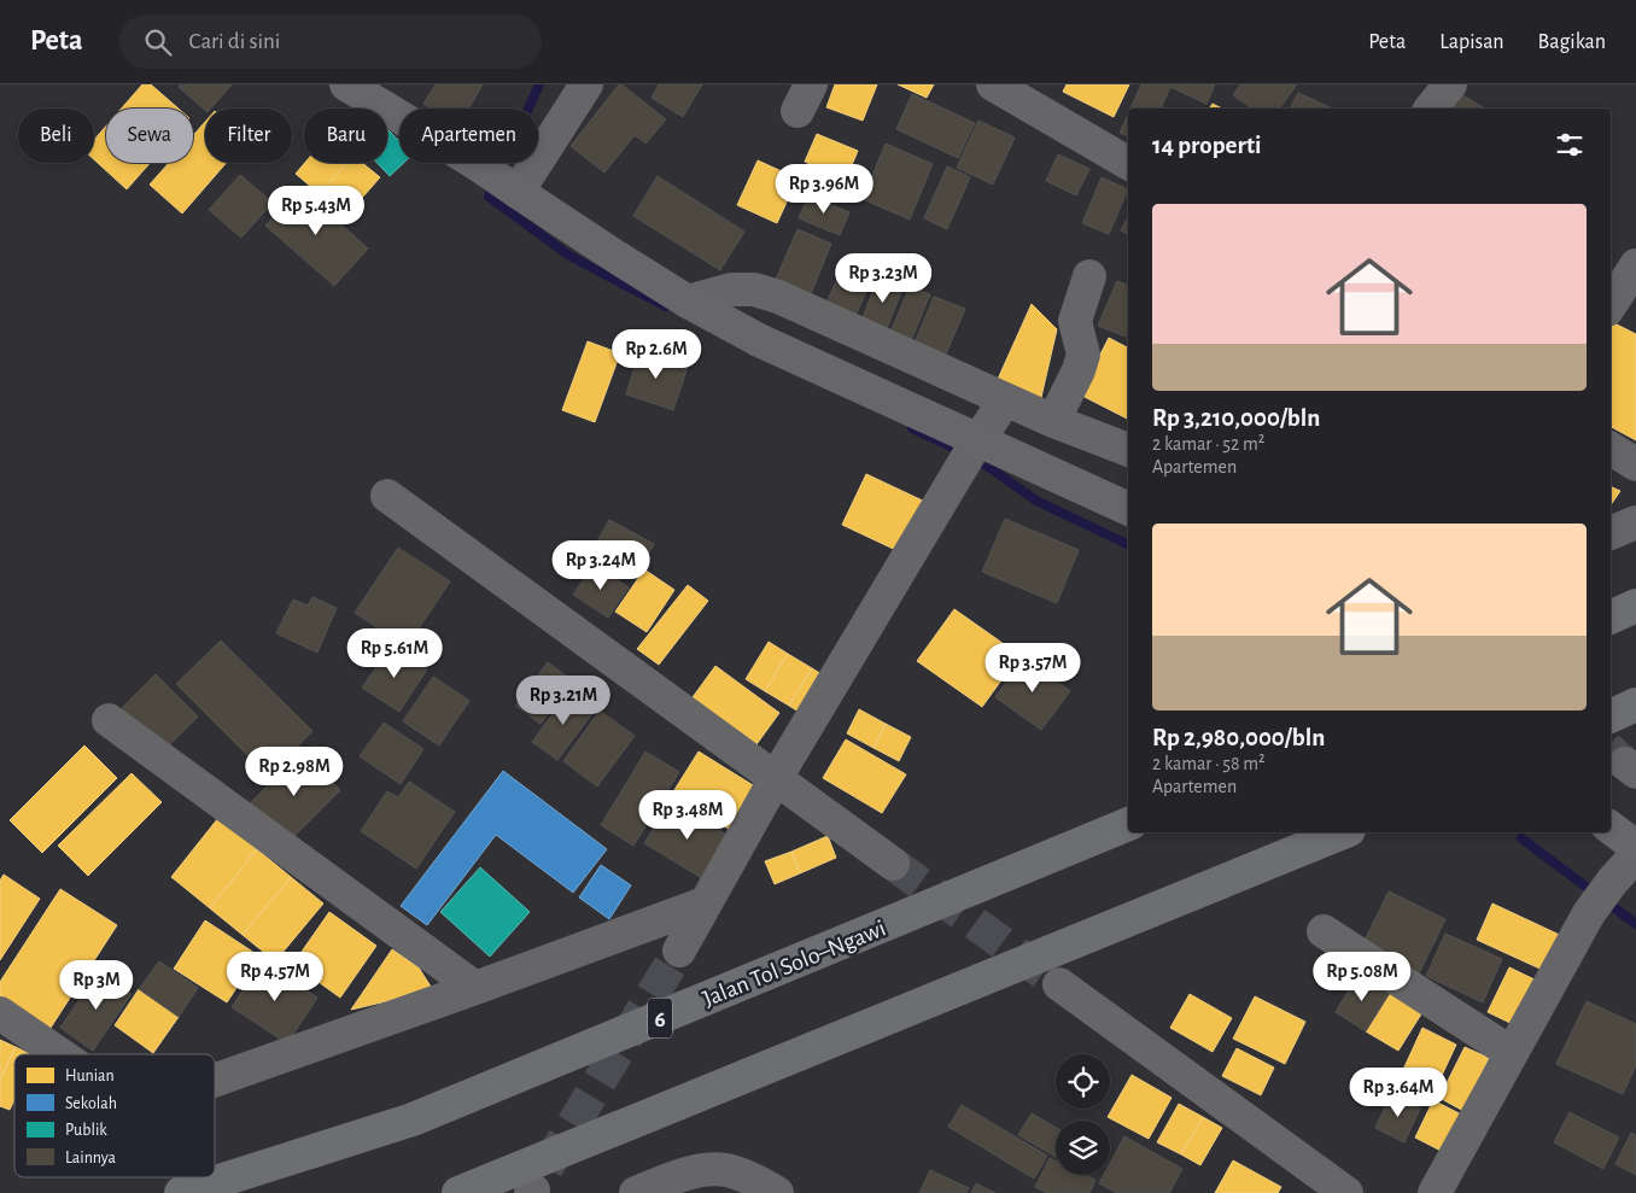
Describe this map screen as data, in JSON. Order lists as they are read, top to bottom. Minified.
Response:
{"streets":{"highway":["Jalan Tol Solo–Ngawi","6"]},"legend":["Hunian","Sekolah","Publik","Lainnya"],"page":{"header":"Peta","search":"Cari di sini","nav":["Peta","Lapisan","Bagikan"],"chip":["Beli","Sewa","Filter","Baru","Apartemen"],"heading":"14 properti","price":["Rp 3.96M","Rp 5.43M","Rp 3.23M","Rp 2.6M","Rp 3.24M","Rp 5.61M","Rp 3.57M","Rp 3.21M","Rp 2.98M","Rp 3.48M","Rp 4.57M","Rp 5.08M","Rp 3M","Rp 3.64M"],"list":[{"name":"Rp 3,210,000/bln","note":"2 kamar · 52 m² · Apartemen"},{"name":"Rp 2,980,000/bln","note":"2 kamar · 58 m² · Apartemen"}]}}
